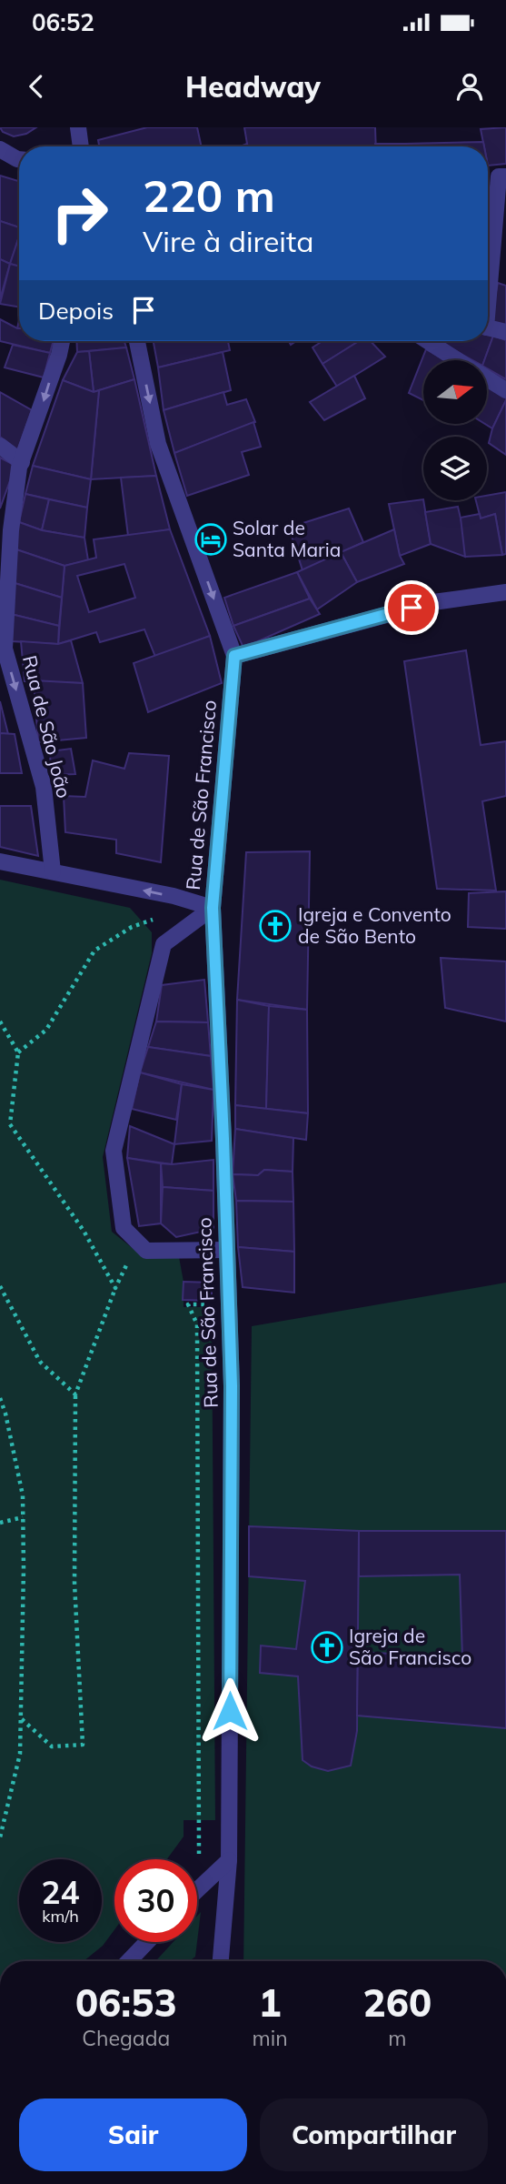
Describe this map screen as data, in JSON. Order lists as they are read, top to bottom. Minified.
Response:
{"streets":{"street":["Rua de São João","Rua de São Francisco"]},"one_way":["Rua de São João"],"places":{"hotel":["Solar de Santa Maria"],"church":["Igreja e Convento de São Bento","Igreja de São Francisco"]},"north":"right","page":{"status":"06:52","header":"Headway","turn":["220 m","Vire à direita"],"then":"Depois","speed":"24 km/h","limit":"30","eta":["06:53","Chegada","1","min","260","m"],"buttons":["Sair","Compartilhar"]}}
